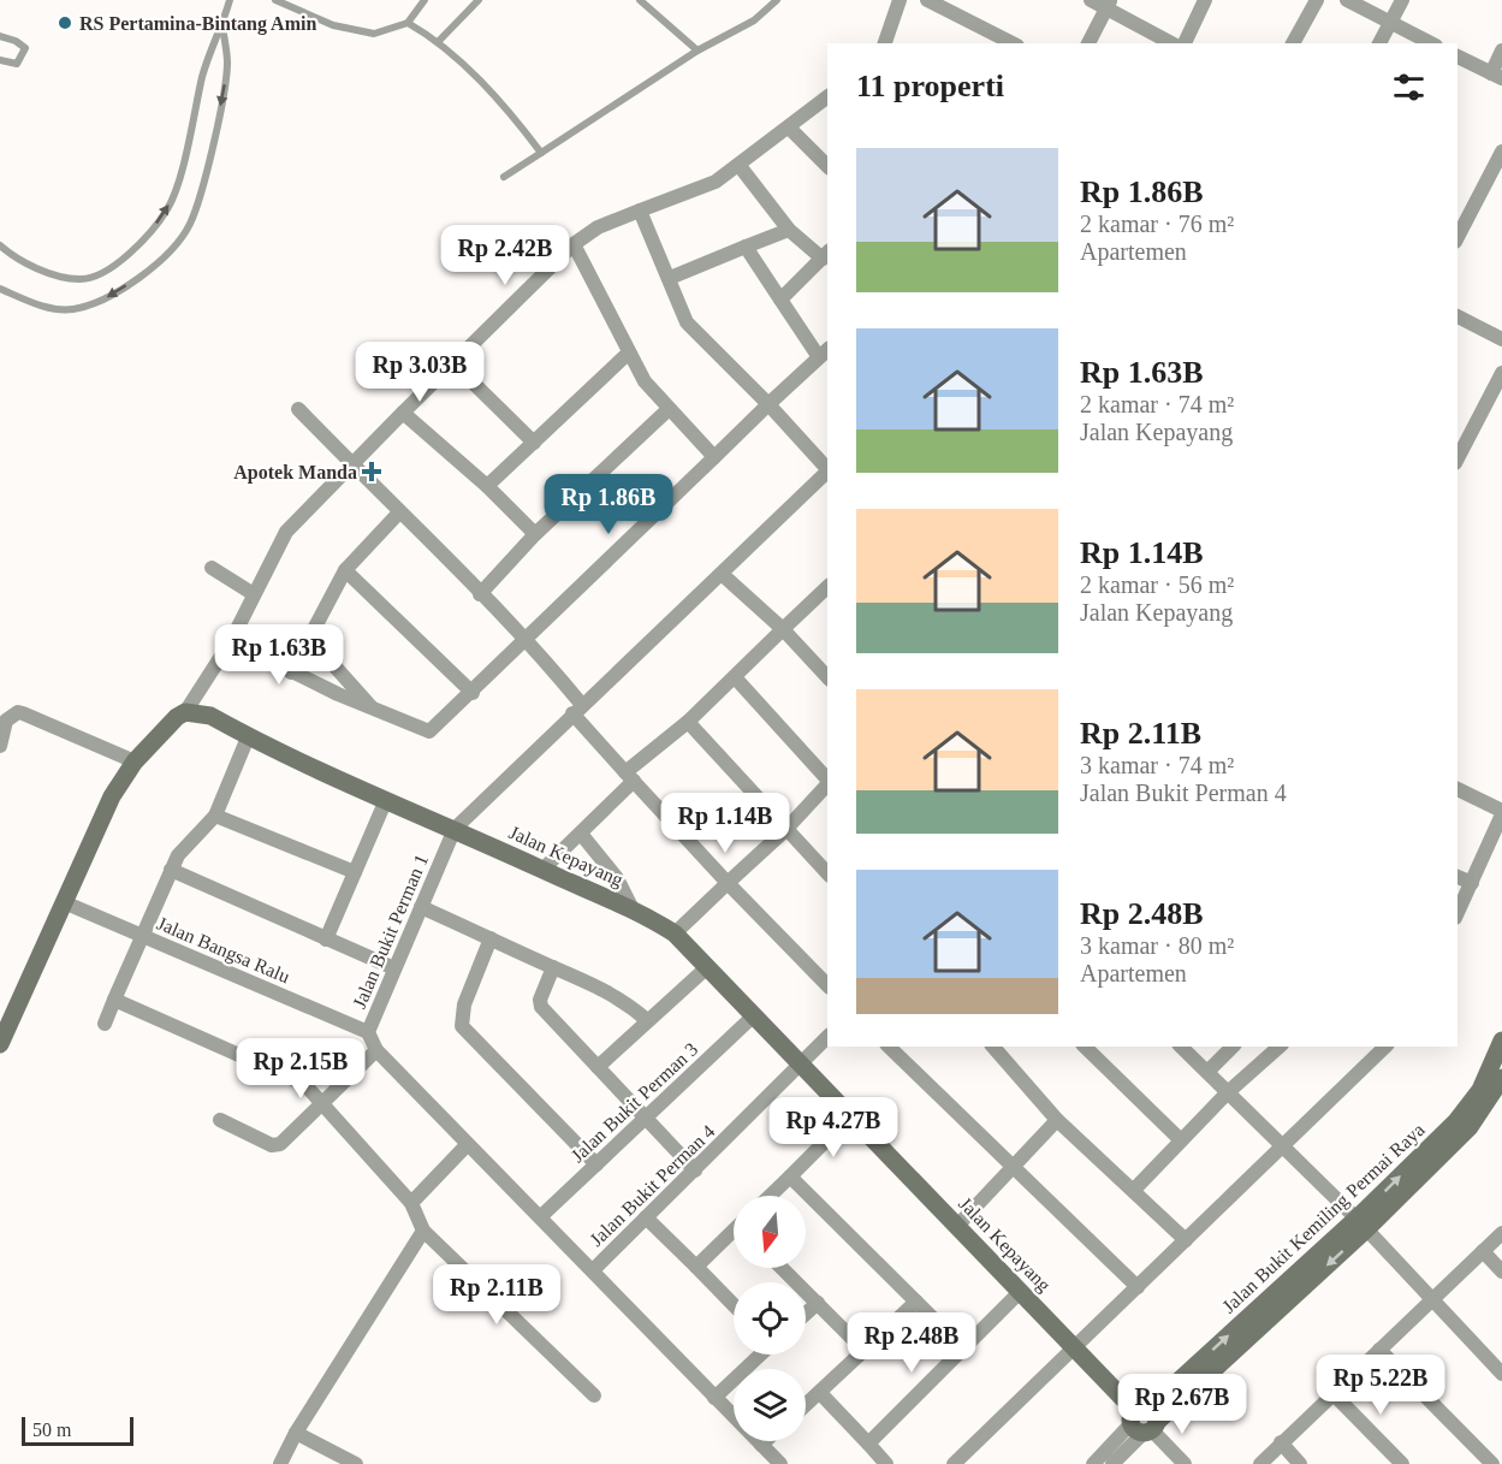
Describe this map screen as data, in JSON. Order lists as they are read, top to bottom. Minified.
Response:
{"streets":{"street":["Jalan Kepayang","Jalan Bukit Perman 1","Jalan Bangsa Ralu","Jalan Bukit Perman 3","Jalan Bukit Perman 4","Jalan Bukit Kemiling Permai Raya"]},"crossings":[["Jalan Kepayang","Jalan Bukit Perman 1"],["Jalan Kepayang","Jalan Bukit Perman 3"],["Jalan Kepayang","Jalan Bukit Perman 4"],["Jalan Kepayang","Jalan Bukit Kemiling Permai Raya"],["Jalan Bukit Perman 1","Jalan Bangsa Ralu"]],"places":{"other":["RS Pertamina-Bintang Amin"],"health":["Apotek Manda"]},"scale_bar":"50 m","north":"bottom","page":{"heading":"11 properti","list":[{"name":"Rp 1.86B","note":"2 kamar · 76 m² · Apartemen"},{"name":"Rp 1.63B","note":"2 kamar · 74 m² · Jalan Kepayang"},{"name":"Rp 1.14B","note":"2 kamar · 56 m² · Jalan Kepayang"},{"name":"Rp 2.11B","note":"3 kamar · 74 m² · Jalan Bukit Perman 4"},{"name":"Rp 2.48B","note":"3 kamar · 80 m² · Apartemen"}],"price":["Rp 2.42B","Rp 3.03B","Rp 1.86B","Rp 1.63B","Rp 1.14B","Rp 2.15B","Rp 4.27B","Rp 2.11B","Rp 2.48B","Rp 5.22B","Rp 2.67B"],"scale":"50 m"}}
